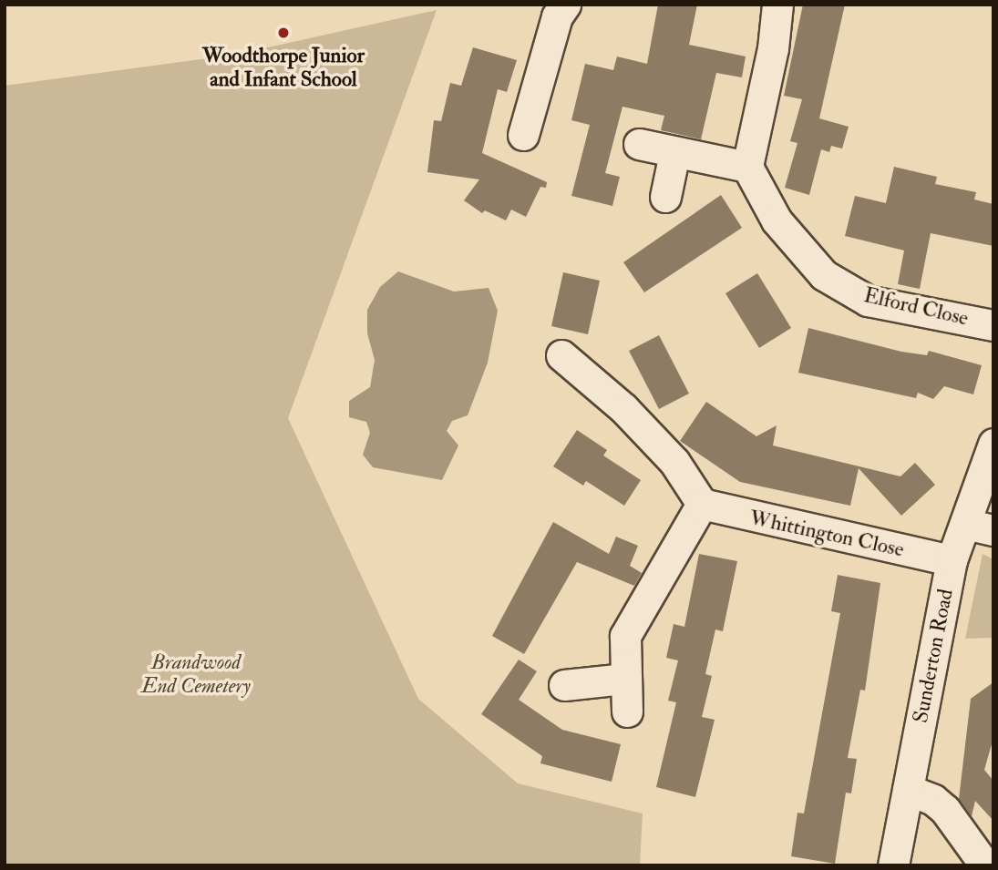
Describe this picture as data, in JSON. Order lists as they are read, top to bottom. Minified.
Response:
{"streets":{"street":["Elford Close","Whittington Close","Sunderton Road"]},"crossings":[["Whittington Close","Sunderton Road"]],"parks":["Brandwood End Cemetery"],"places":["Woodthorpe Junior and Infant School"]}
